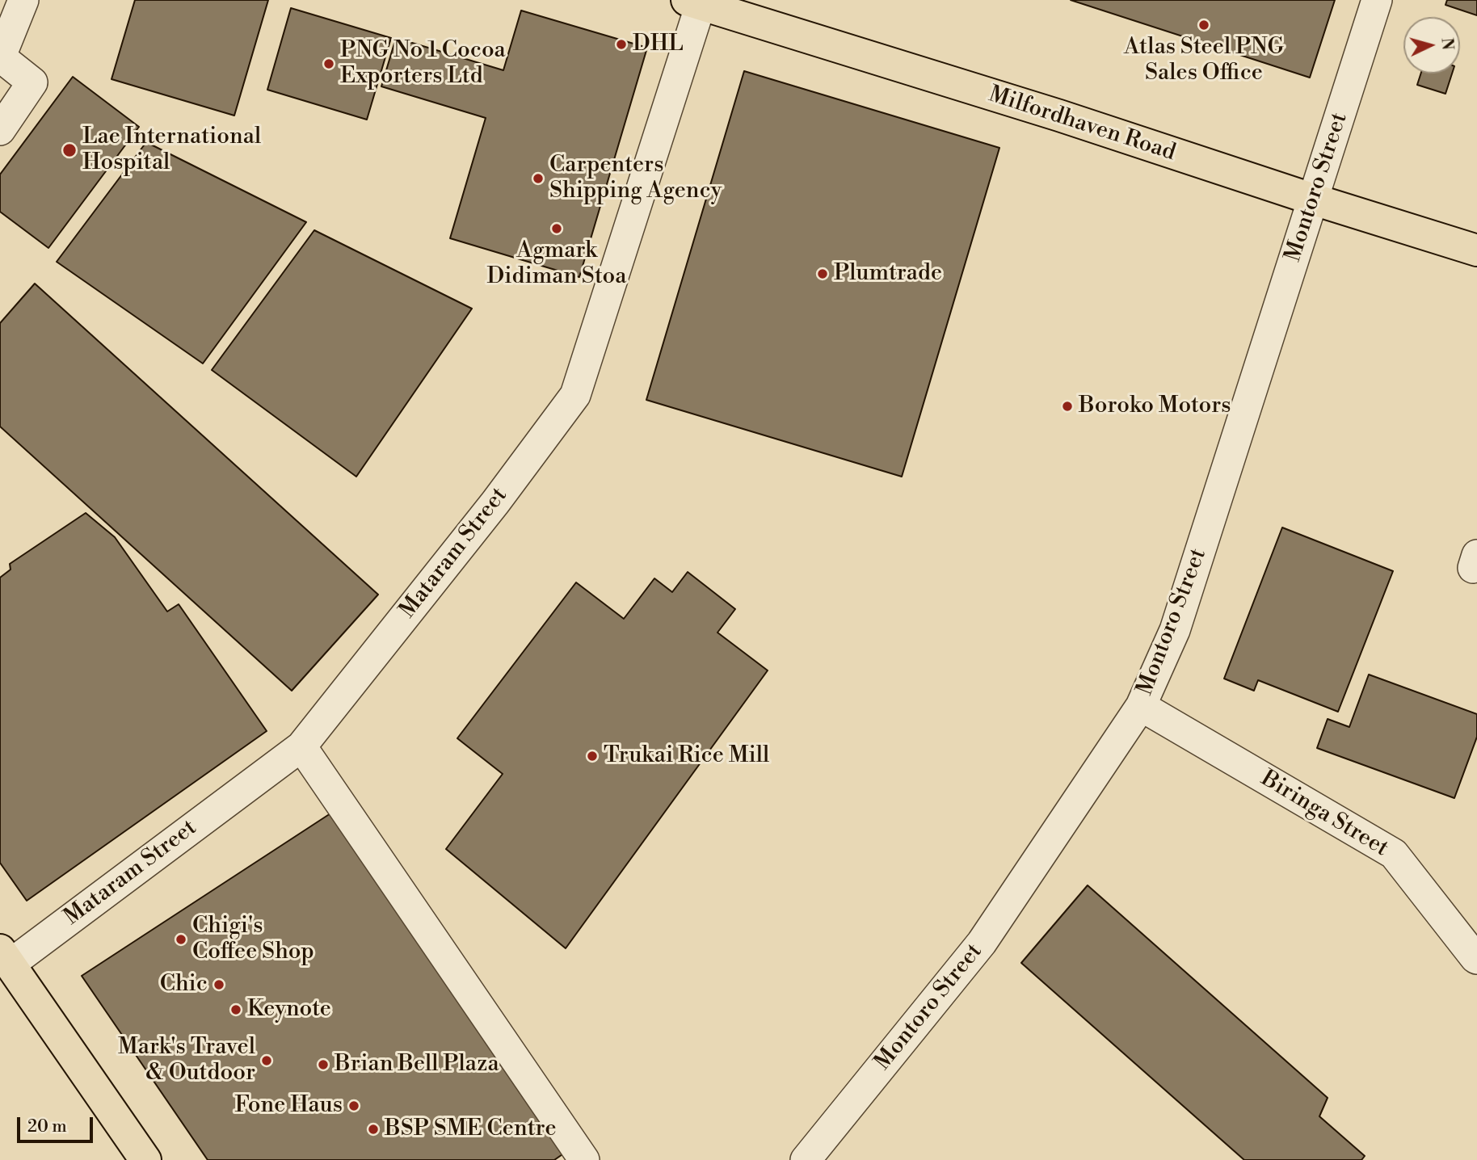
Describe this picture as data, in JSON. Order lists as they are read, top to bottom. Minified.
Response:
{"streets":{"main road":["Milfordhaven Road"],"street":["Montoro Street","Mataram Street","Biringa Street"]},"crossings":[["Milfordhaven Road","Montoro Street"],["Milfordhaven Road","Mataram Street"],["Montoro Street","Biringa Street"]],"places":["Atlas Steel PNG Sales Office","DHL","PNG No 1 Cocoa Exporters Ltd","Lae International Hospital","Carpenters Shipping Agency","Agmark Didiman Stoa","Plumtrade","Boroko Motors","Trukai Rice Mill","Chigi's Coffee Shop","Chic","Keynote","Mark's Travel & Outdoor","Brian Bell Plaza","Fone Haus","BSP SME Centre"],"scale_bar":"20 m","north":"right"}
